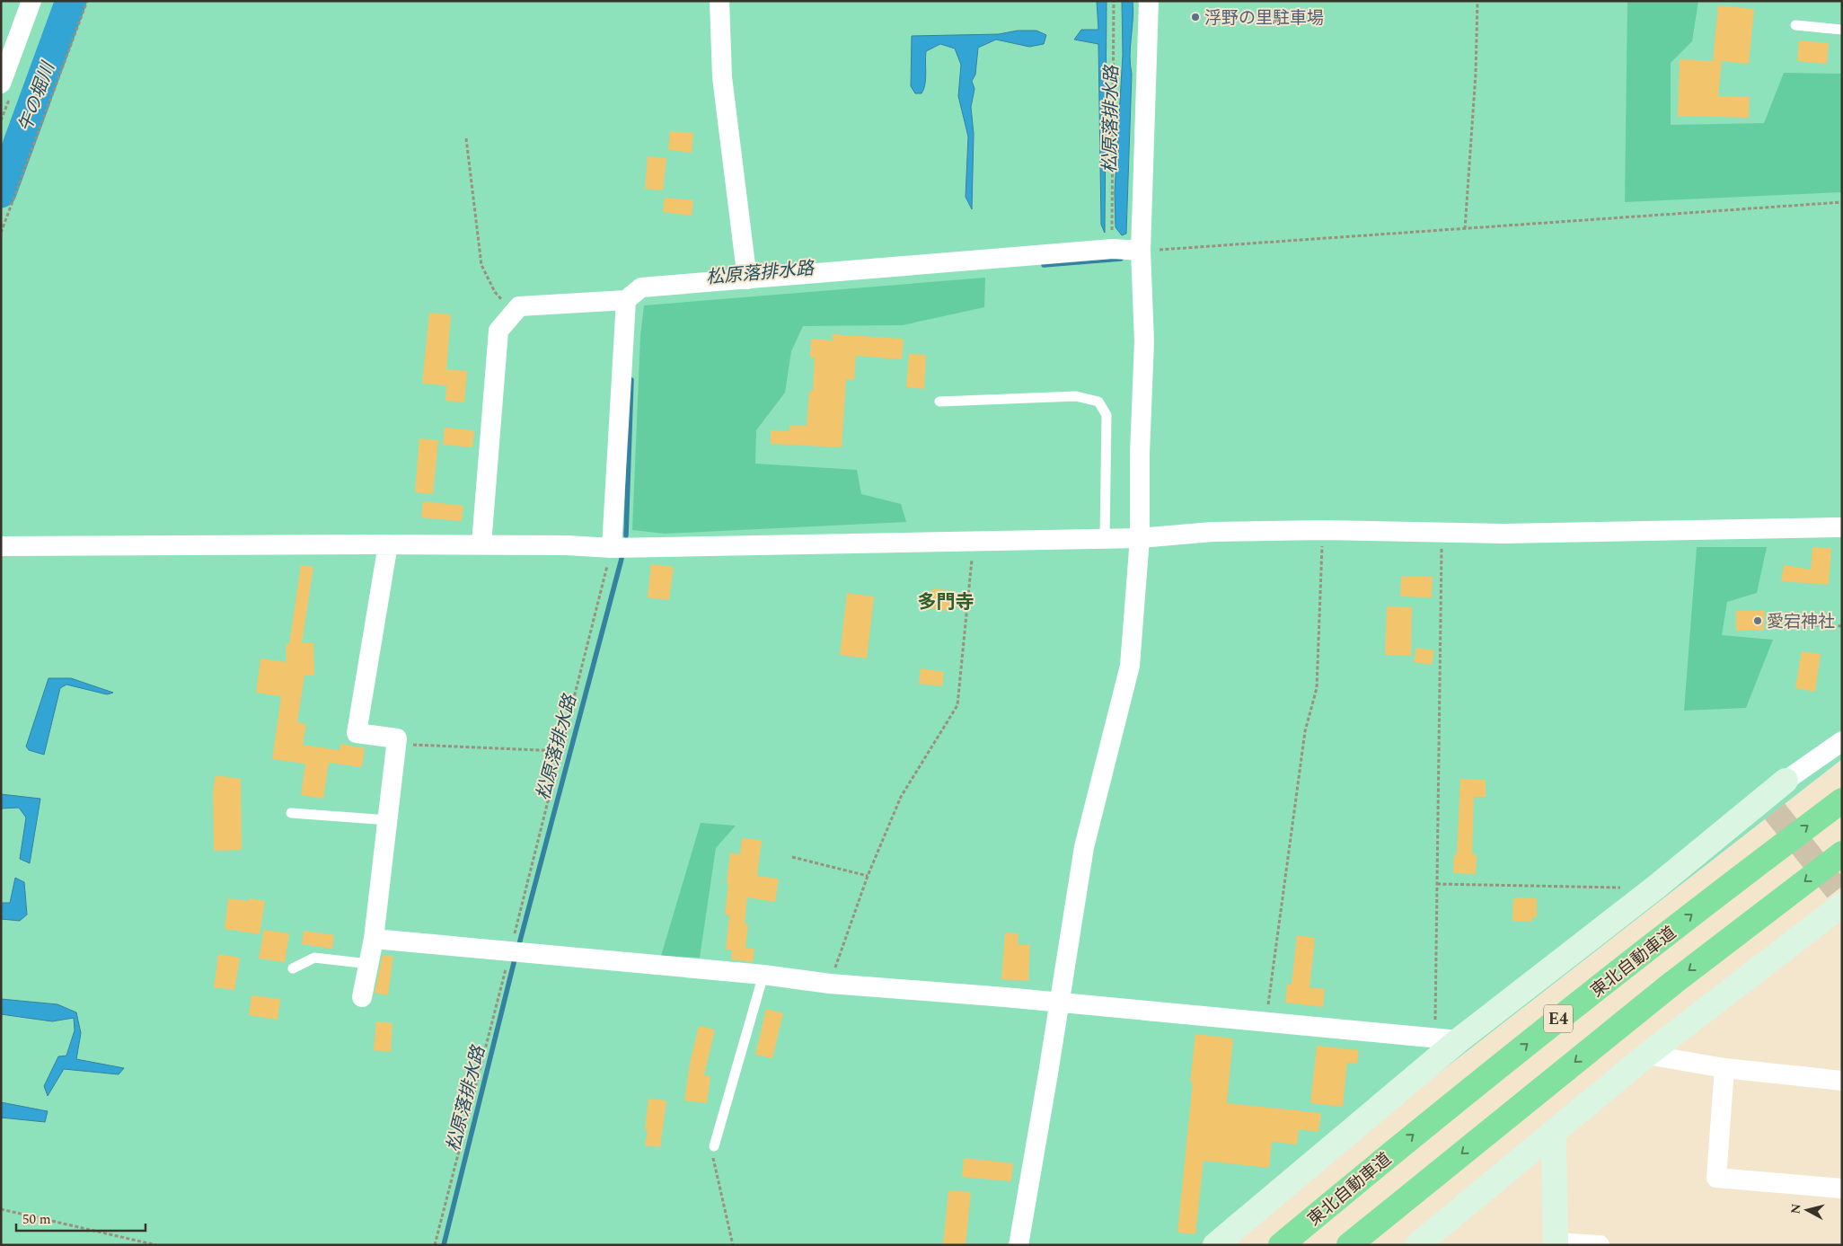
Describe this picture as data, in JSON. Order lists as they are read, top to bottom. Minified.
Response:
{"streets":{"highway":["東北自動車道","E4"]},"districts":["多門寺"],"water":["午の堀川","松原落排水路"],"places":["浮野の里駐車場","愛宕神社"],"scale_bar":"50 m","north":"left"}
